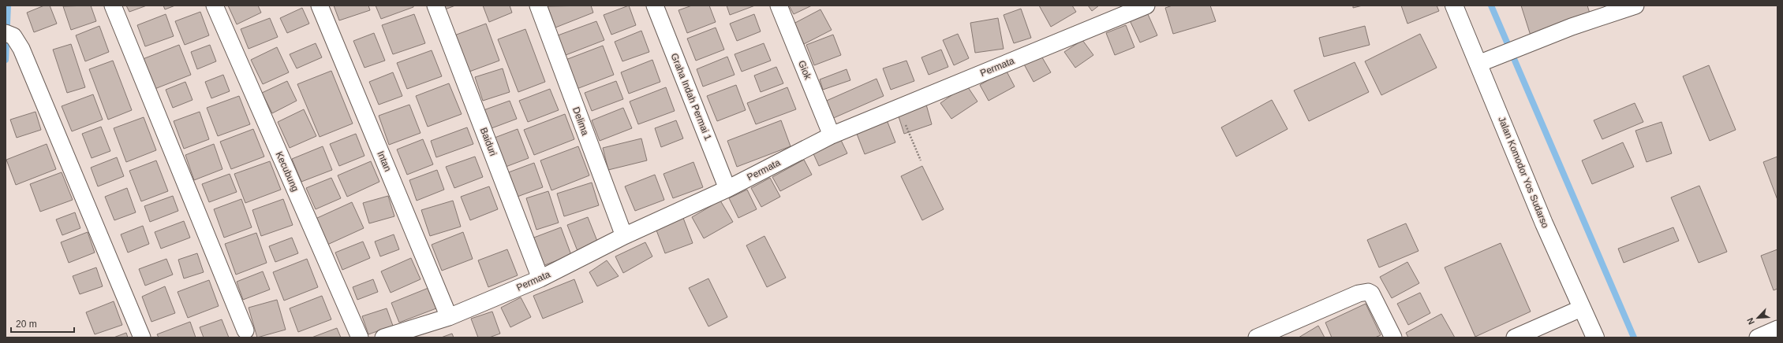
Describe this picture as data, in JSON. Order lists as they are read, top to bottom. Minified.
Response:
{"streets":{"street":["Permata","Giok","Graha Indah Permai 1","Delima","Baiduri","Intan","Kecubung","Jalan Komodor Yos Sudarso"]},"crossings":[["Permata","Giok"],["Permata","Graha Indah Permai 1"],["Permata","Delima"],["Permata","Baiduri"],["Permata","Intan"]],"scale_bar":"20 m","north":"bottom left"}
